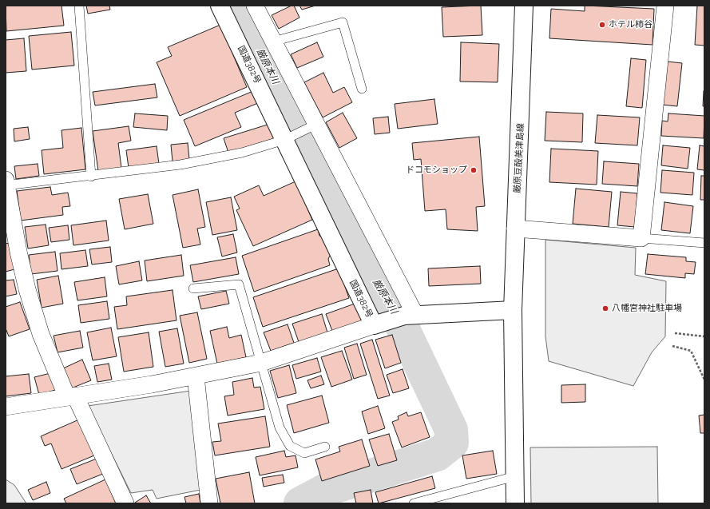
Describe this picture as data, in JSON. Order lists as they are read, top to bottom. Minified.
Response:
{"streets":{"main road":["国道382号","厳原豆酘美津島線"]},"crossings":[["国道382号","厳原豆酘美津島線"]],"water":["厳原本川"],"places":["ホテル柿谷","ドコモショップ","八幡宮神社駐車場"]}
